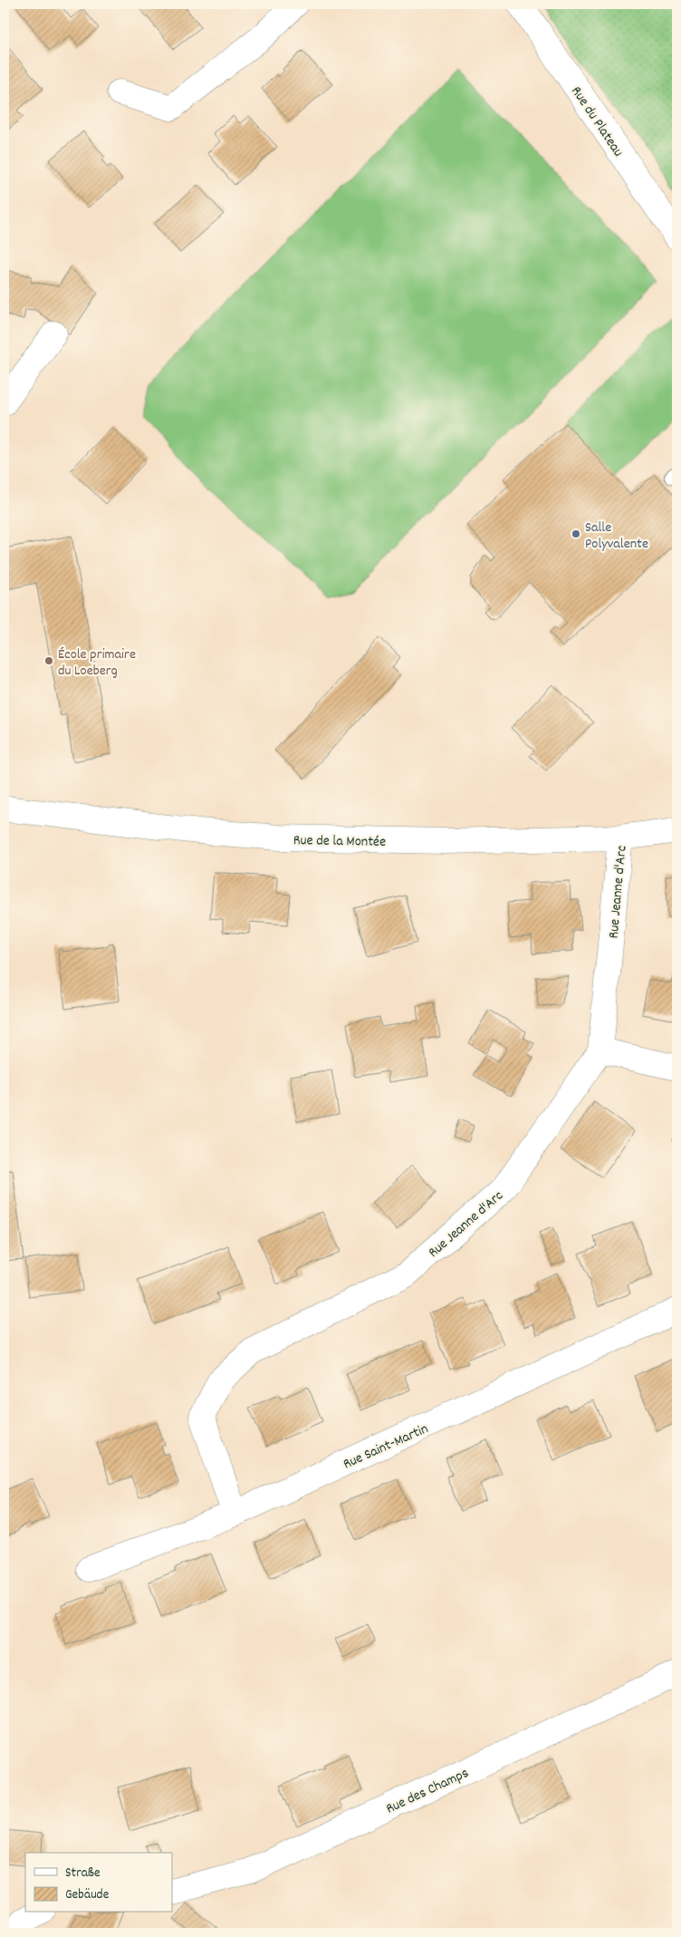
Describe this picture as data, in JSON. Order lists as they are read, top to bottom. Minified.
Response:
{"streets":{"street":["Rue du Plateau","Rue de la Montée","Rue Jeanne d'Arc","Rue Saint-Martin","Rue des Champs"]},"crossings":[["Rue de la Montée","Rue Jeanne d'Arc"],["Rue Jeanne d'Arc","Rue Saint-Martin"]],"places":["Salle Polyvalente","École primaire du Loeberg"],"legend":["Straße","Gebäude"]}
